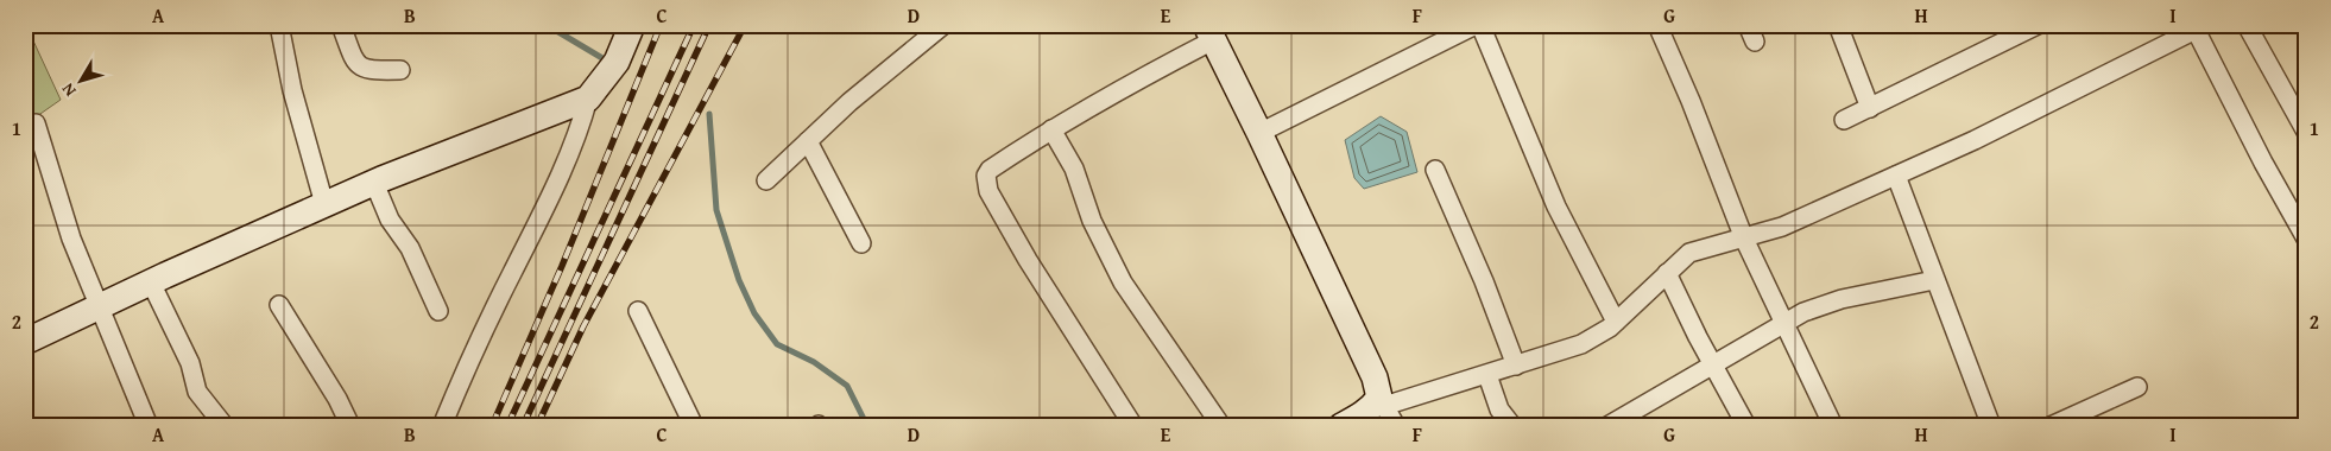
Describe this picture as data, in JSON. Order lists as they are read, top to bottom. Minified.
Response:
{"north":"bottom left","grid":{"columns":["A","B","C","D","E","F","G","H","I"],"rows":["1","2"]}}
